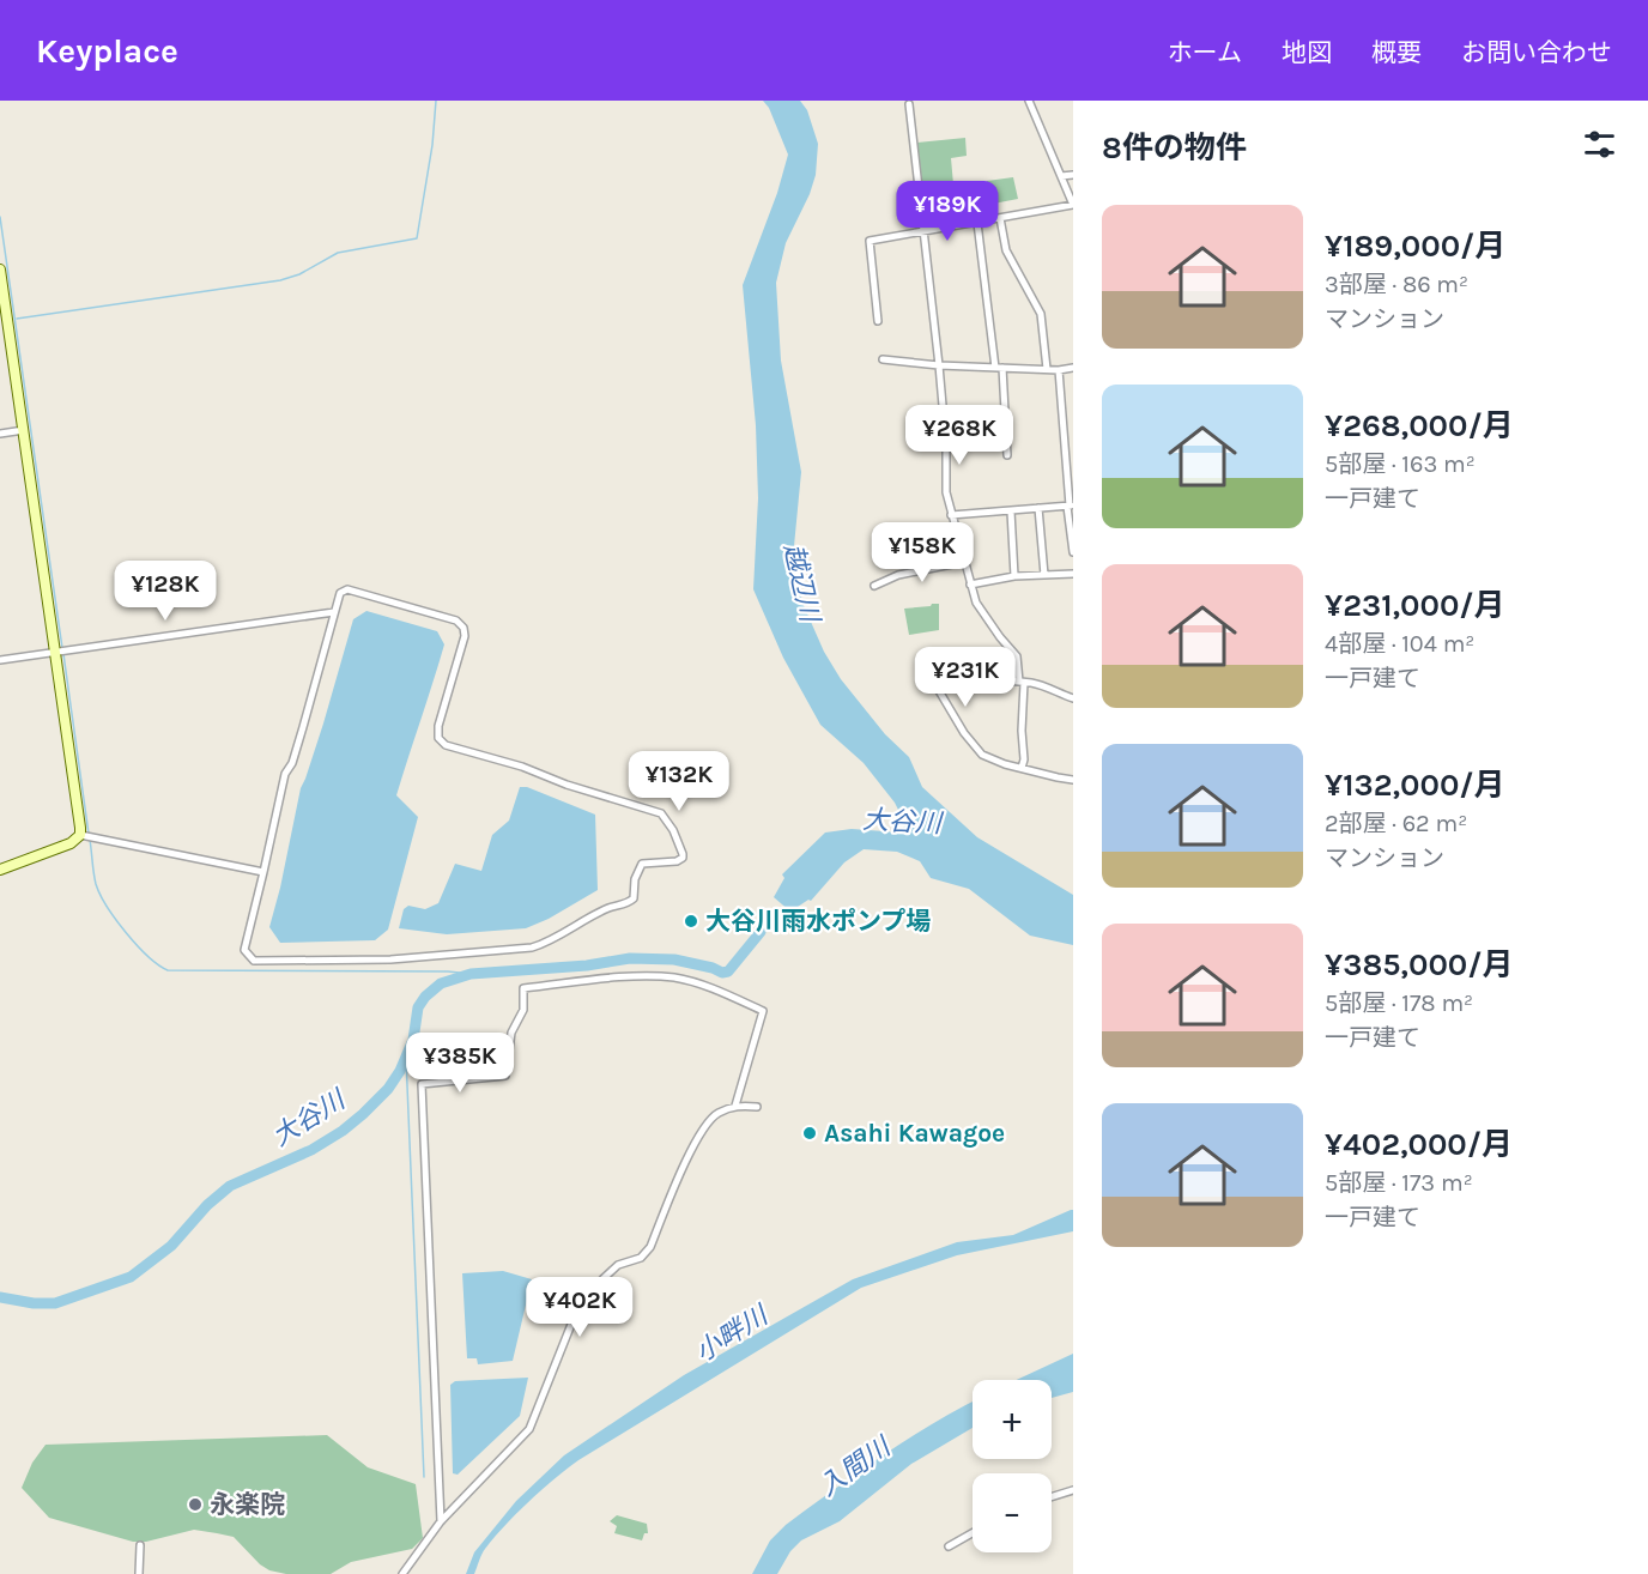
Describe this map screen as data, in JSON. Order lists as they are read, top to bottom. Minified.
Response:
{"water":["越辺川","大谷川","小畔川","入間川"],"places":["大谷川雨水ポンプ場","Asahi Kawagoe","永楽院"],"page":{"header":"Keyplace","nav":["ホーム","地図","概要","お問い合わせ"],"heading":"8件の物件","price":["¥189K","¥268K","¥158K","¥128K","¥231K","¥132K","¥385K","¥402K"],"list":[{"name":"¥189,000/月","note":"3部屋 · 86 m² · マンション"},{"name":"¥268,000/月","note":"5部屋 · 163 m² · 一戸建て"},{"name":"¥231,000/月","note":"4部屋 · 104 m² · 一戸建て"},{"name":"¥132,000/月","note":"2部屋 · 62 m² · マンション"},{"name":"¥385,000/月","note":"5部屋 · 178 m² · 一戸建て"},{"name":"¥402,000/月","note":"5部屋 · 173 m² · 一戸建て"}],"map_buttons":["+","−"]}}
